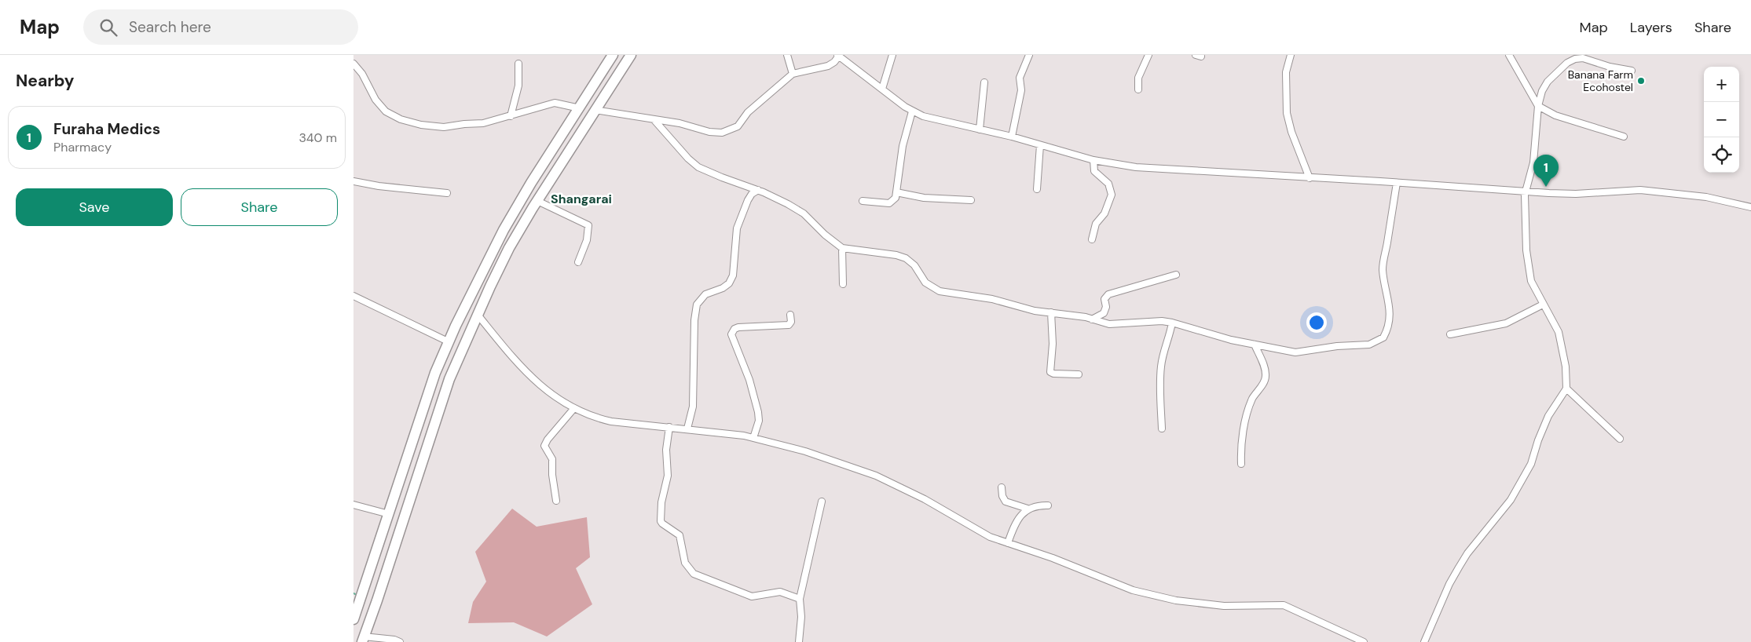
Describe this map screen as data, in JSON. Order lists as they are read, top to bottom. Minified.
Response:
{"districts":["Shangarai"],"places":["Banana Farm Ecohostel"],"page":{"header":"Map","search":"Search here","nav":["Map","Layers","Share"],"heading":"Nearby","map_buttons":["+","−"],"list":[{"mark":"1","name":"Furaha Medics","note":"Pharmacy","value":"340 m"}],"pins":"1","buttons":["Save","Share"]}}
